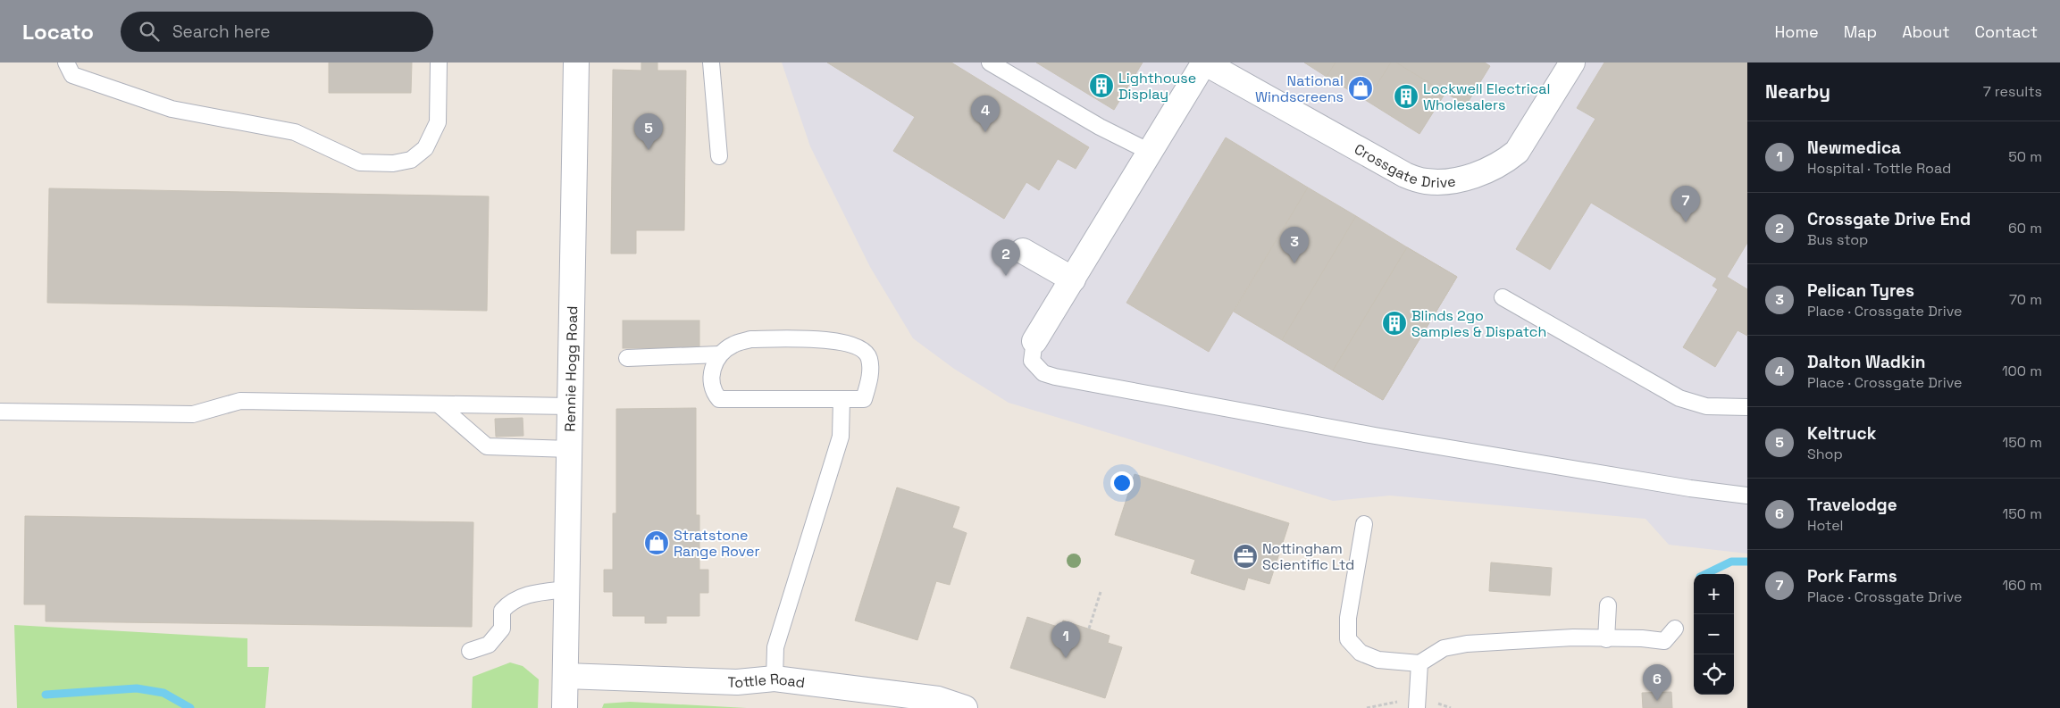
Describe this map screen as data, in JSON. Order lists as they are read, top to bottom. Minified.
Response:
{"streets":{"street":["Crossgate Drive","Rennie Hogg Road","Tottle Road"]},"crossings":[["Rennie Hogg Road","Tottle Road"]],"places":{"building":["Lighthouse Display","Lockwell Electrical Wholesalers","Blinds 2go Samples & Dispatch"],"shop":["National Windscreens","Stratstone Range Rover"],"office":["Nottingham Scientific Ltd"]},"page":{"header":"Locato","search":"Search here","nav":["Home","Map","About","Contact"],"heading":["Nearby","7 results"],"pins":["4","5","7","3","2","1","6"],"list":[{"mark":"1","name":"Newmedica","note":"Hospital · Tottle Road","value":"50 m"},{"mark":"2","name":"Crossgate Drive End","note":"Bus stop","value":"60 m"},{"mark":"3","name":"Pelican Tyres","note":"Place · Crossgate Drive","value":"70 m"},{"mark":"4","name":"Dalton Wadkin","note":"Place · Crossgate Drive","value":"100 m"},{"mark":"5","name":"Keltruck","note":"Shop","value":"150 m"},{"mark":"6","name":"Travelodge","note":"Hotel","value":"150 m"},{"mark":"7","name":"Pork Farms","note":"Place · Crossgate Drive","value":"160 m"}],"map_buttons":["+","−"]}}
